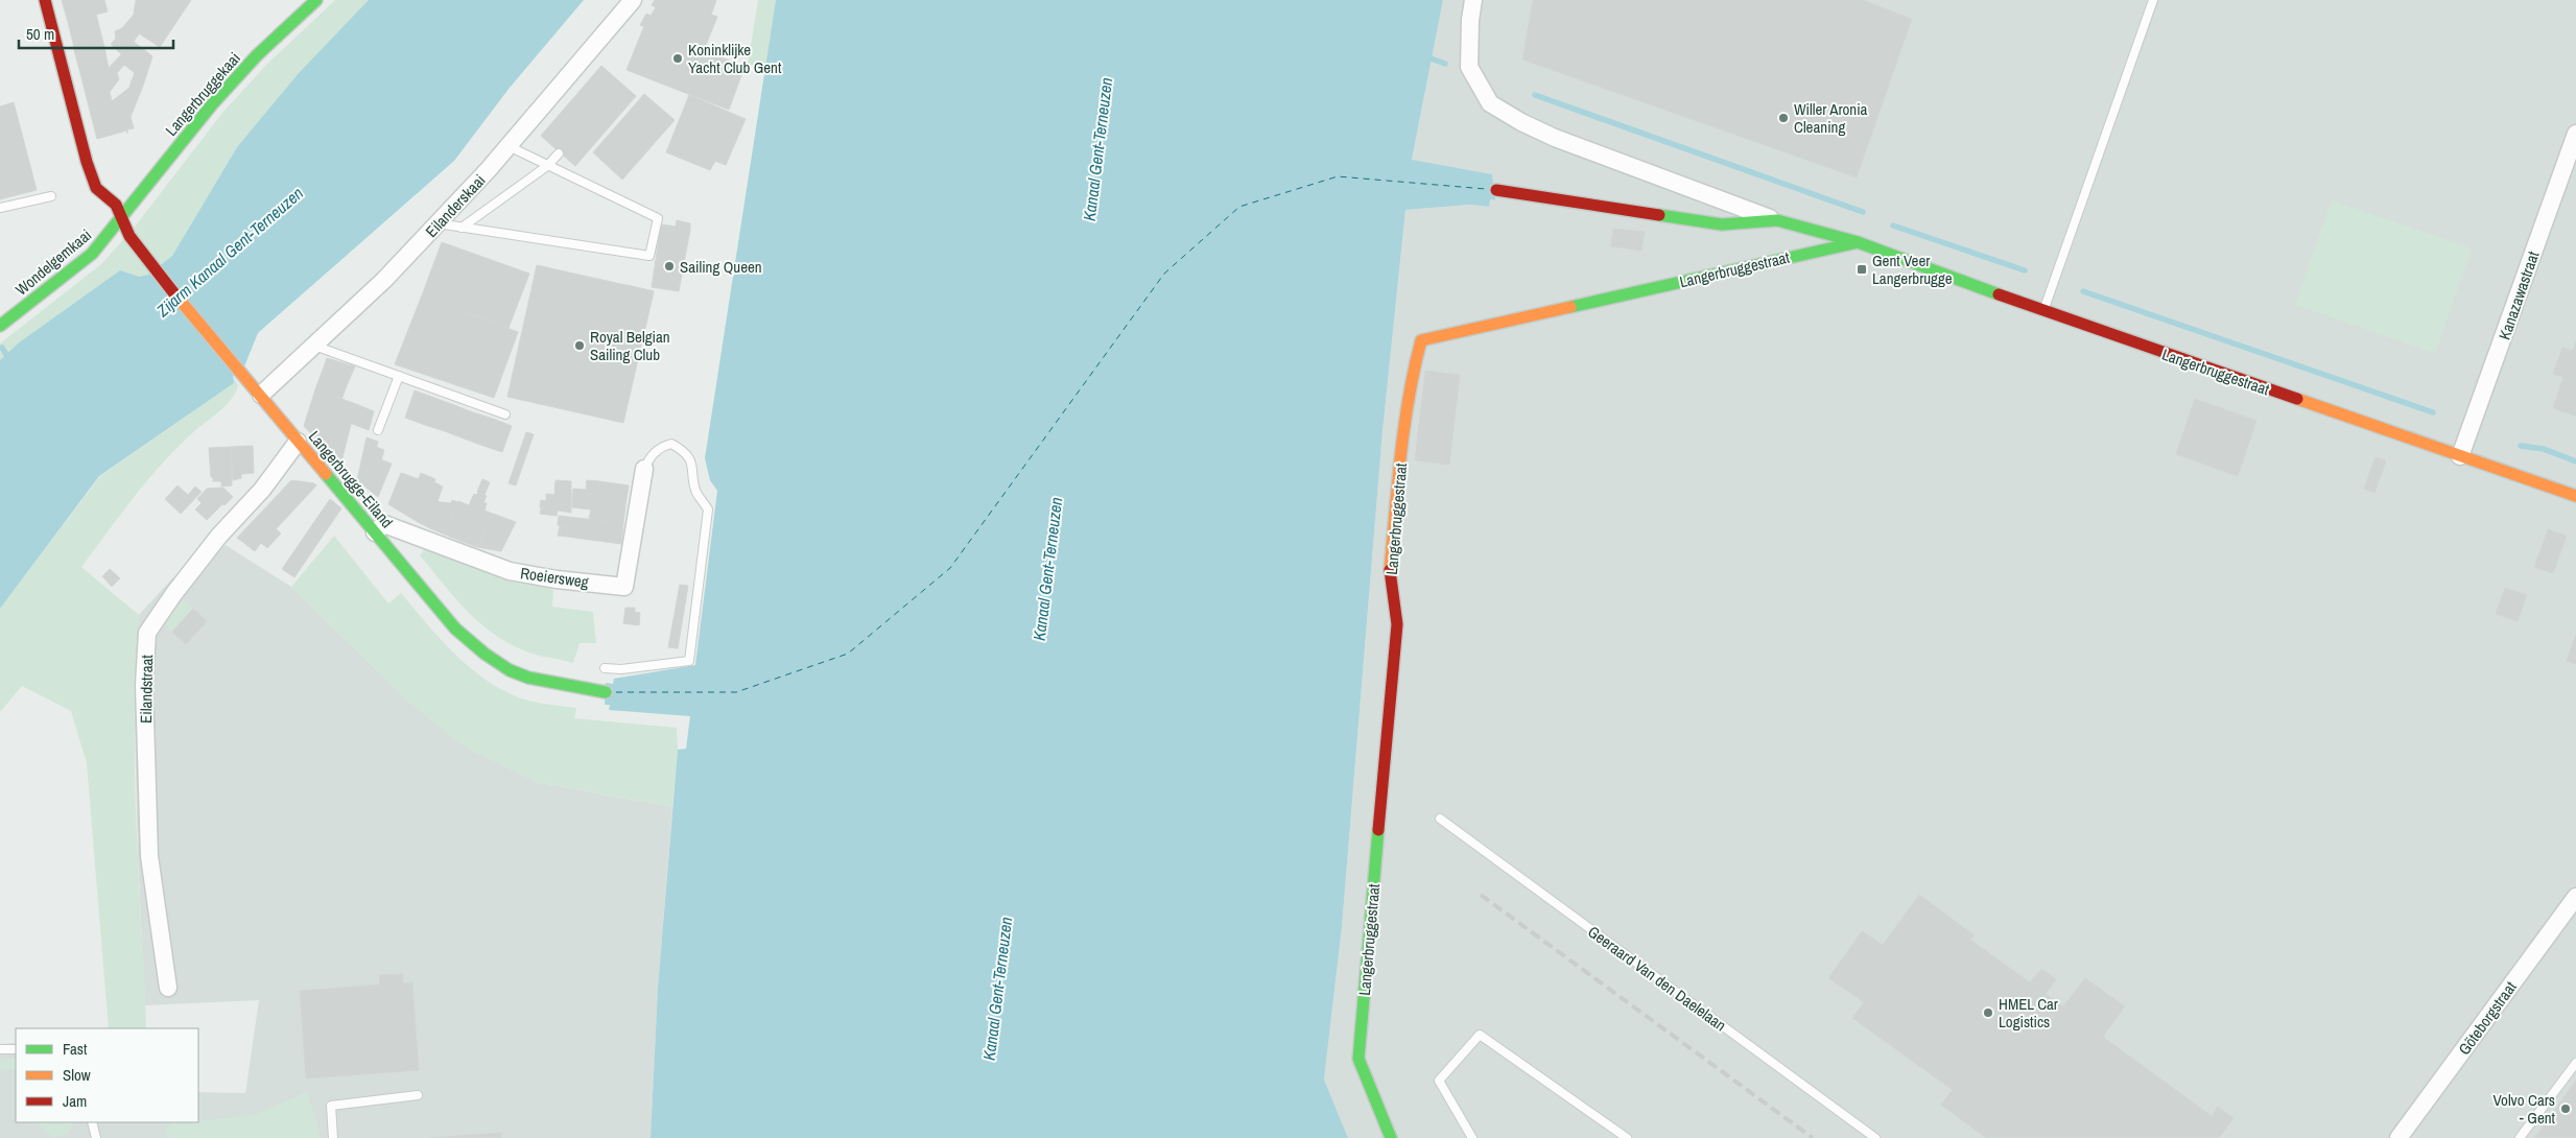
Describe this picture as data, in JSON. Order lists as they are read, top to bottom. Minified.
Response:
{"streets":{"main road":["Langerbruggekaai","Wondelgemkaai","Langerbruggestraat","Langerbrugge-Eiland"],"street":["Eilanderskaai","Kanazawastraat","Roeiersweg","Eilandstraat","Göteborgstraat"],"lane":["Geeraard Van den Daelelaan"]},"crossings":[["Langerbruggekaai","Wondelgemkaai"],["Langerbruggekaai","Langerbrugge-Eiland"],["Eilanderskaai","Langerbrugge-Eiland"],["Wondelgemkaai","Langerbrugge-Eiland"],["Langerbruggestraat","Kanazawastraat"],["Langerbrugge-Eiland","Roeiersweg"],["Langerbrugge-Eiland","Eilandstraat"]],"water":["Kanaal Gent-Terneuzen","Zijarm Kanaal Gent-Terneuzen"],"places":{"other":["Koninklijke Yacht Club Gent","Willer Aronia Cleaning","Sailing Queen","Royal Belgian Sailing Club","HMEL Car Logistics","Volvo Cars - Gent"],"transit":["Gent Veer Langerbrugge"]},"legend":["Fast","Slow","Jam"],"scale_bar":"50 m"}
